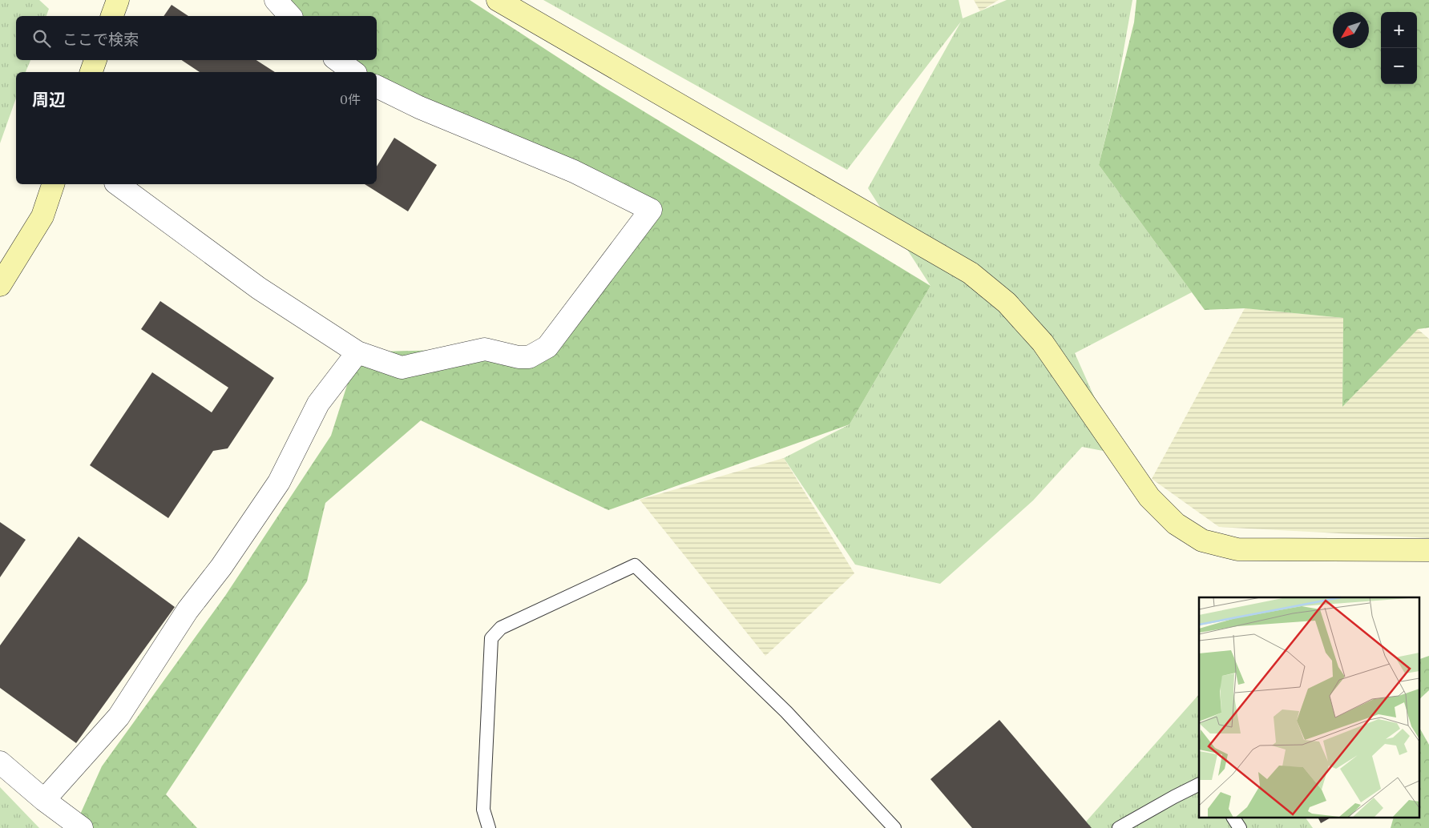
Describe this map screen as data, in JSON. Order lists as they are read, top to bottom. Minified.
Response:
{"north":"bottom left","page":{"map_buttons":["+","−"],"search":"ここで検索","heading":["周辺","0件"]}}
